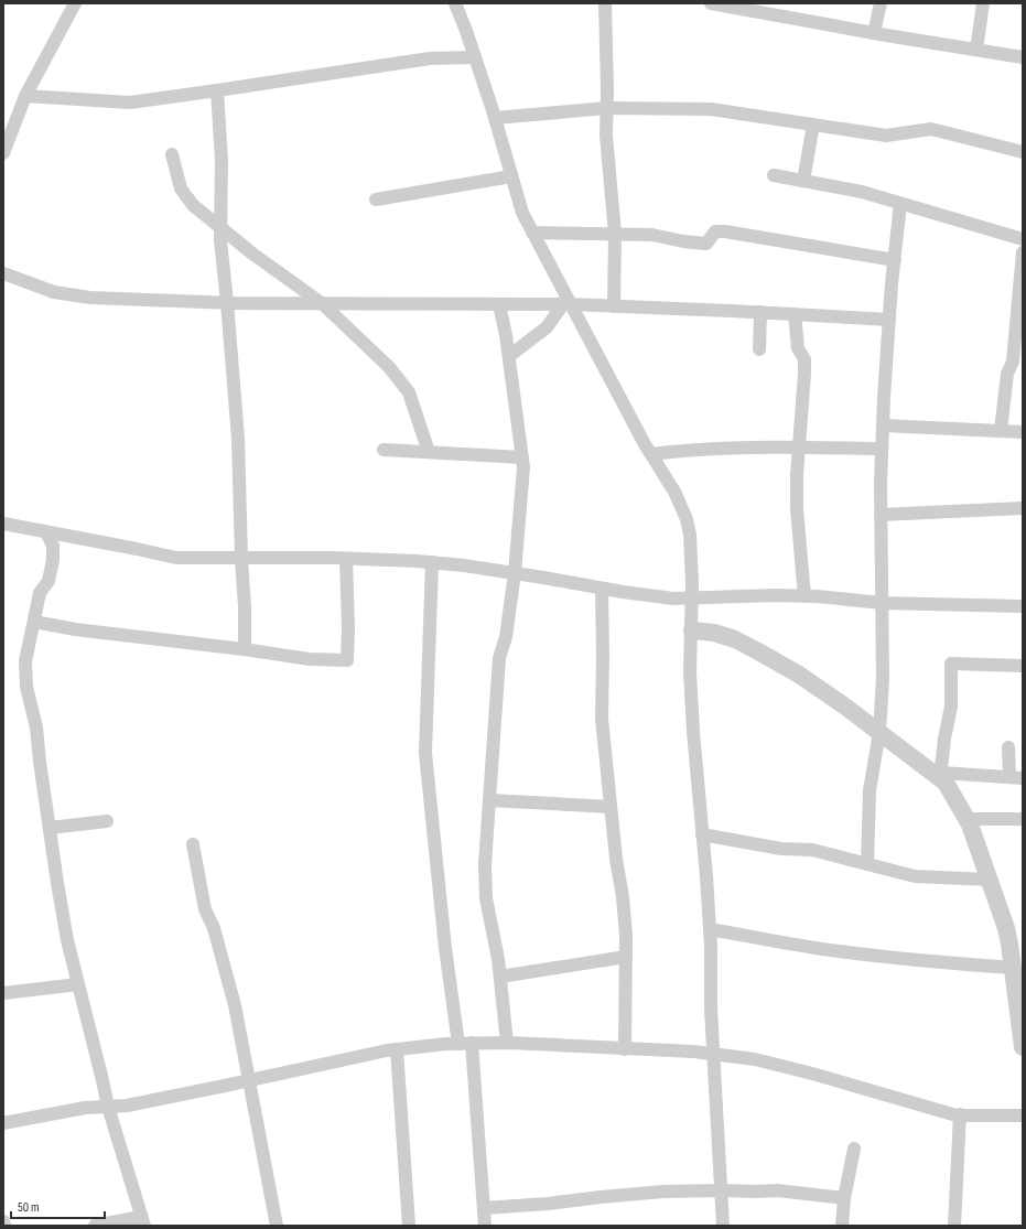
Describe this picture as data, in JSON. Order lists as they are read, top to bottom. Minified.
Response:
{"scale_bar":"50 m"}
